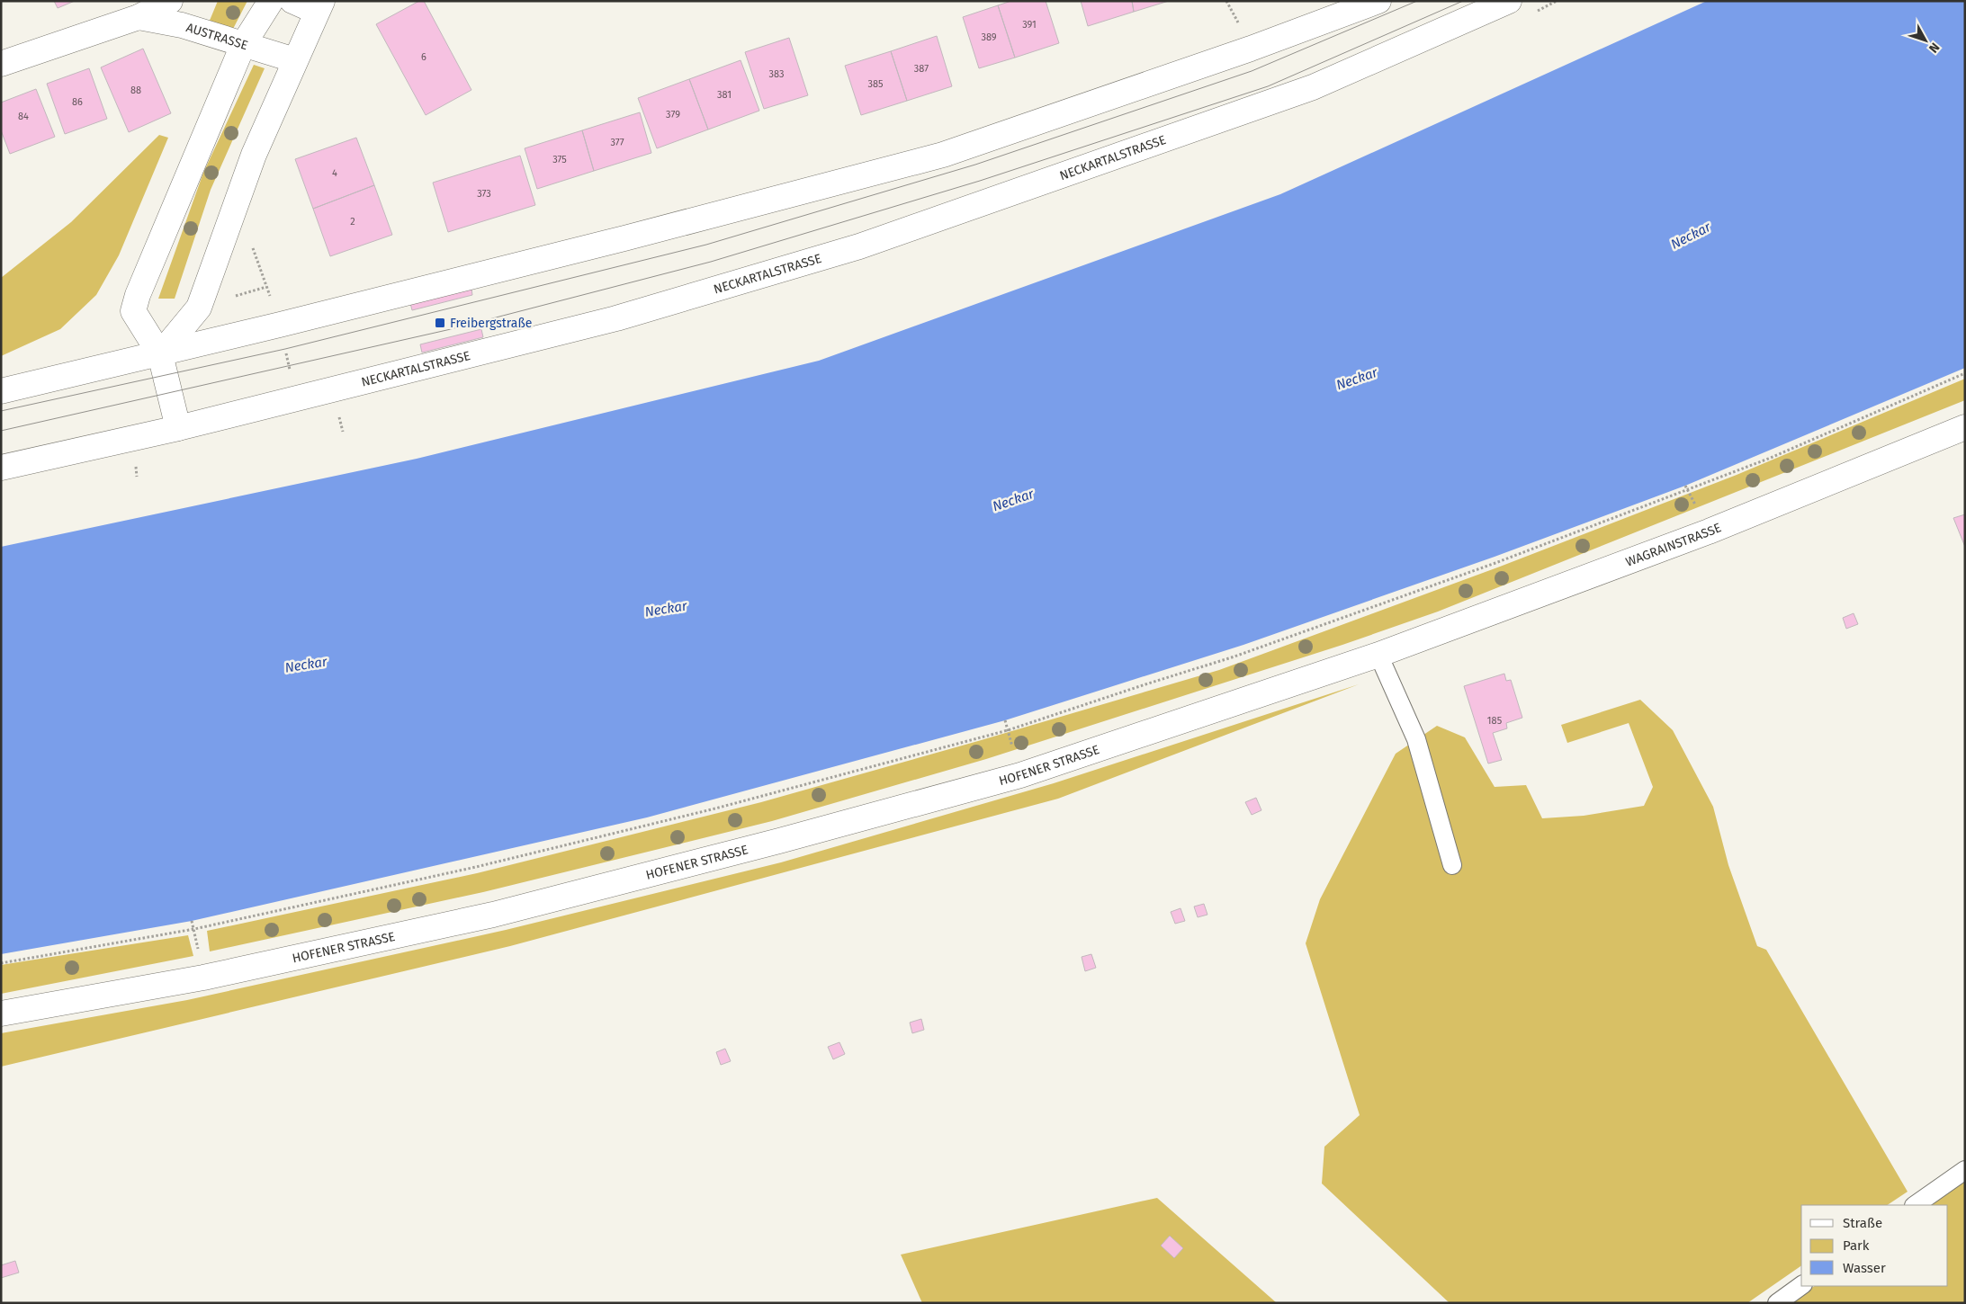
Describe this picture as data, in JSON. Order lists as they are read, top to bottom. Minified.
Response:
{"streets":{"street":["AUSTRASSE","NECKARTALSTRASSE","WAGRAINSTRASSE","HOFENER STRASSE"]},"crossings":[["WAGRAINSTRASSE","HOFENER STRASSE"]],"water":["Neckar"],"places":{"transit":["Freibergstraße"]},"house_numbers":["391","389","6","387","383","385","88","381","86","379","84","377","375","4","373","2","185"],"legend":["Straße","Park","Wasser"],"north":"bottom right"}
